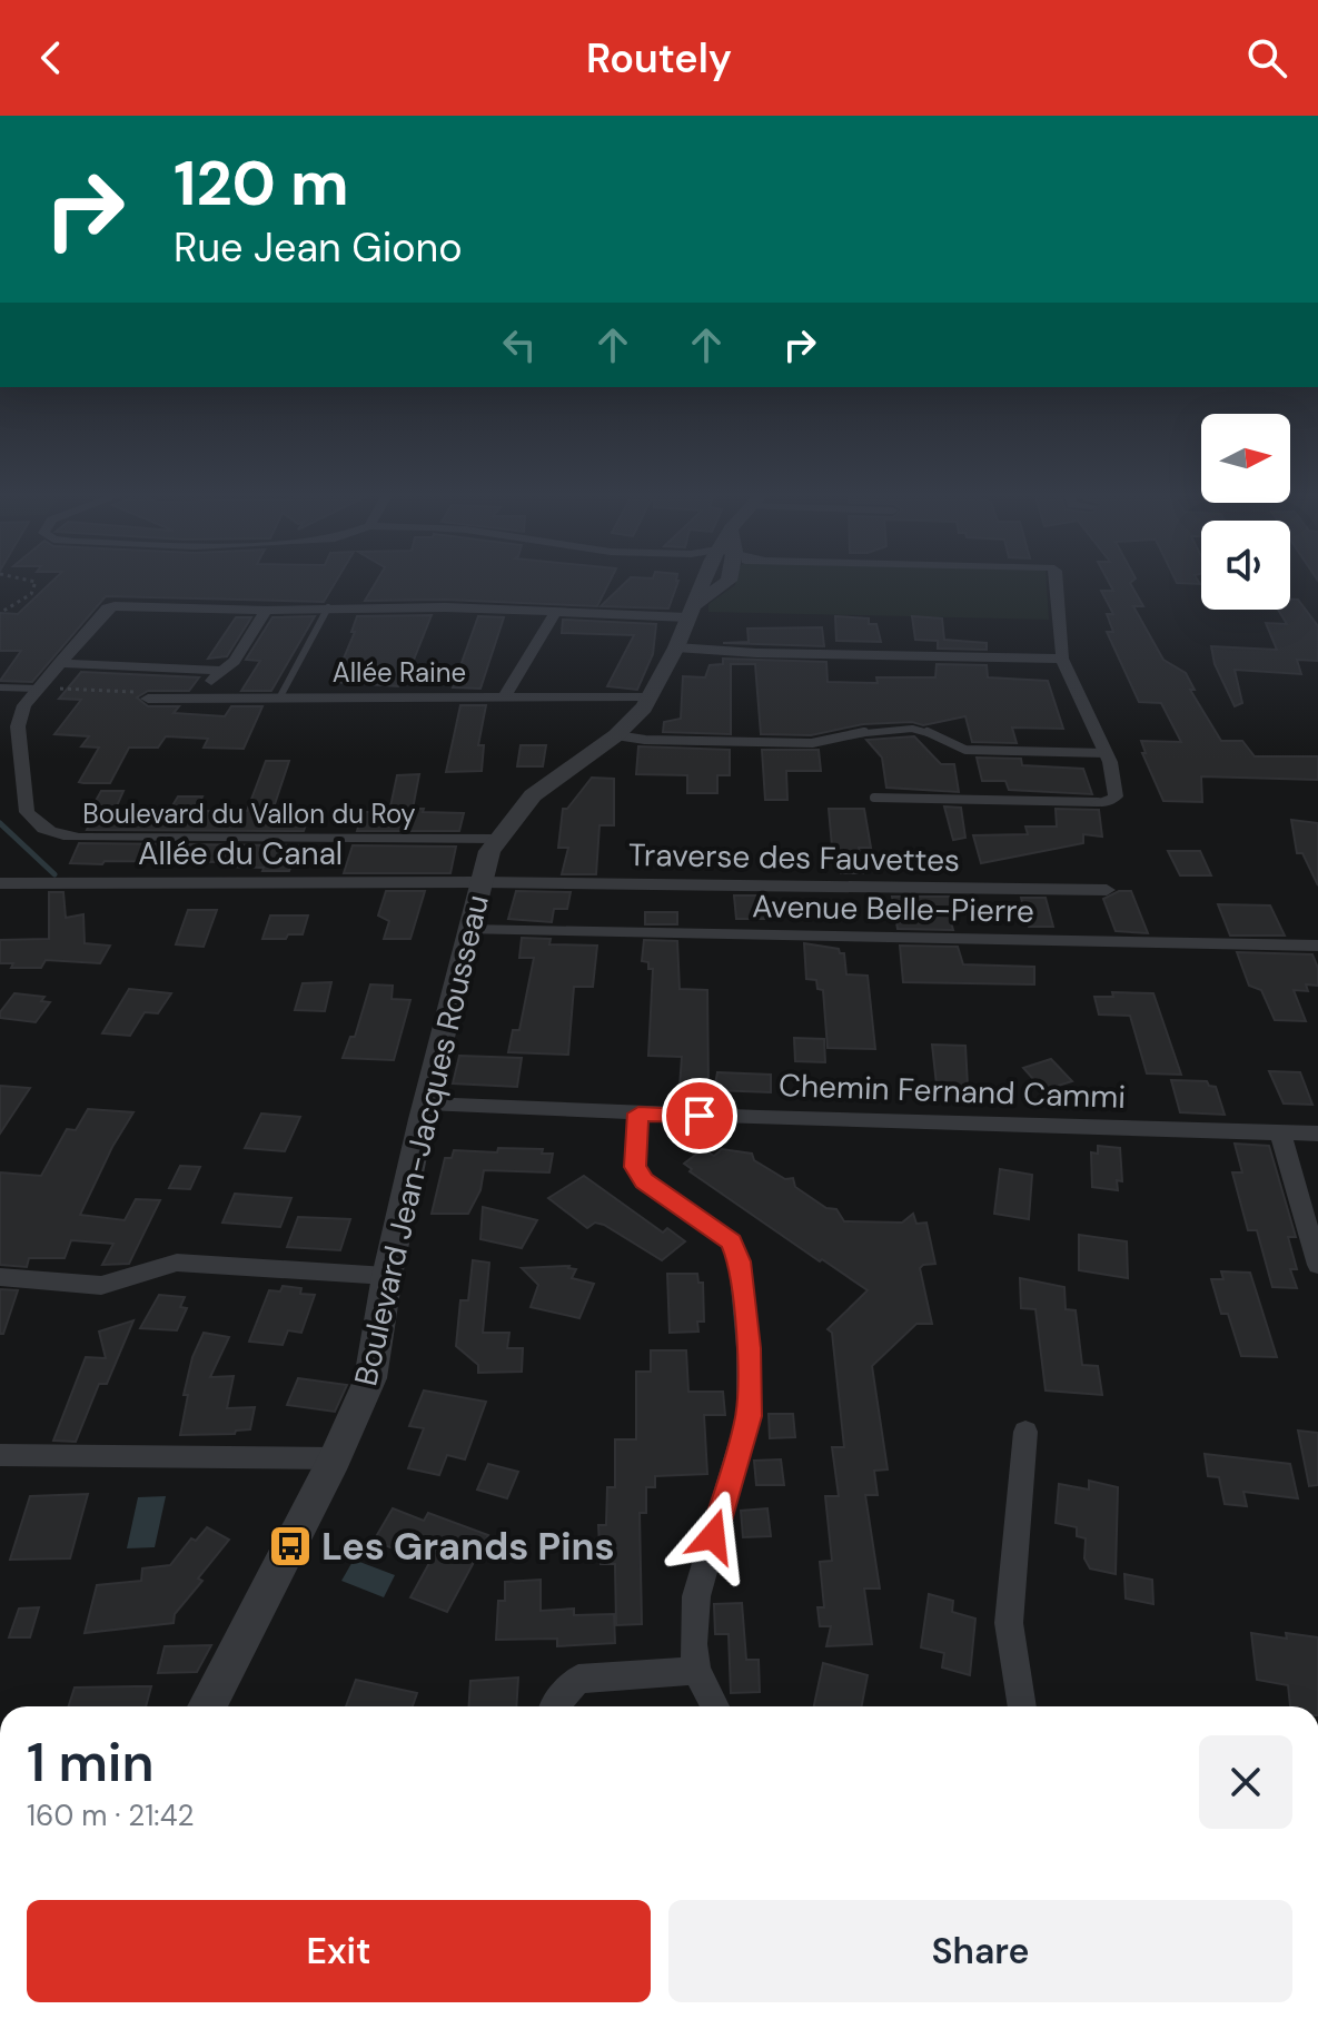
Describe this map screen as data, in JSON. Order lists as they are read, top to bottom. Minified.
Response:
{"streets":{"street":["Allée Raine","Boulevard du Vallon du Roy","Allée du Canal","Traverse des Fauvettes","Avenue Belle-Pierre","Chemin Fernand Cammi","Boulevard Jean-Jacques Rousseau"]},"crossings":[["Allée Raine","Boulevard Jean-Jacques Rousseau"],["Boulevard du Vallon du Roy","Boulevard Jean-Jacques Rousseau"],["Allée du Canal","Traverse des Fauvettes"],["Allée du Canal","Boulevard Jean-Jacques Rousseau"],["Traverse des Fauvettes","Boulevard Jean-Jacques Rousseau"],["Avenue Belle-Pierre","Boulevard Jean-Jacques Rousseau"],["Chemin Fernand Cammi","Boulevard Jean-Jacques Rousseau"]],"places":{"bus stop":["Les Grands Pins"]},"north":"right","page":{"header":"Routely","turn":["120 m","Rue Jean Giono"],"heading":["1 min","160 m · 21:42"],"buttons":["Exit","Share"]}}
